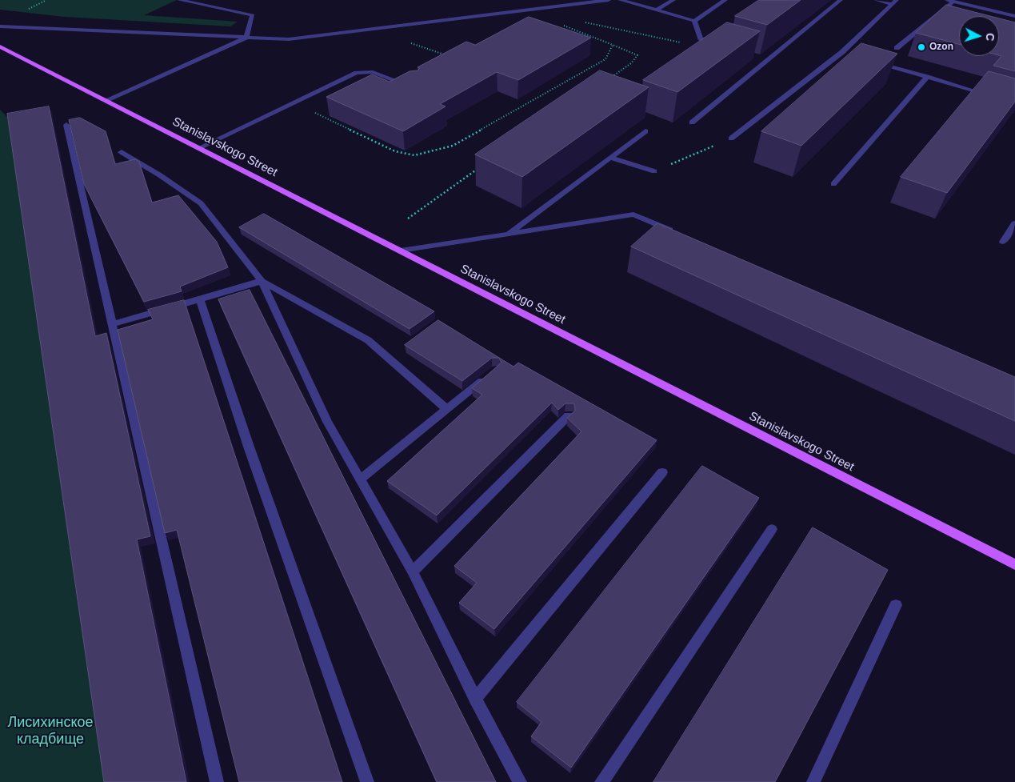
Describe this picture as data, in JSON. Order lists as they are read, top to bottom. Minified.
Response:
{"streets":{"main road":["Stanislavskogo Street"]},"parks":["Лисихинское кладбище"],"places":["Ozon"],"north":"right"}
